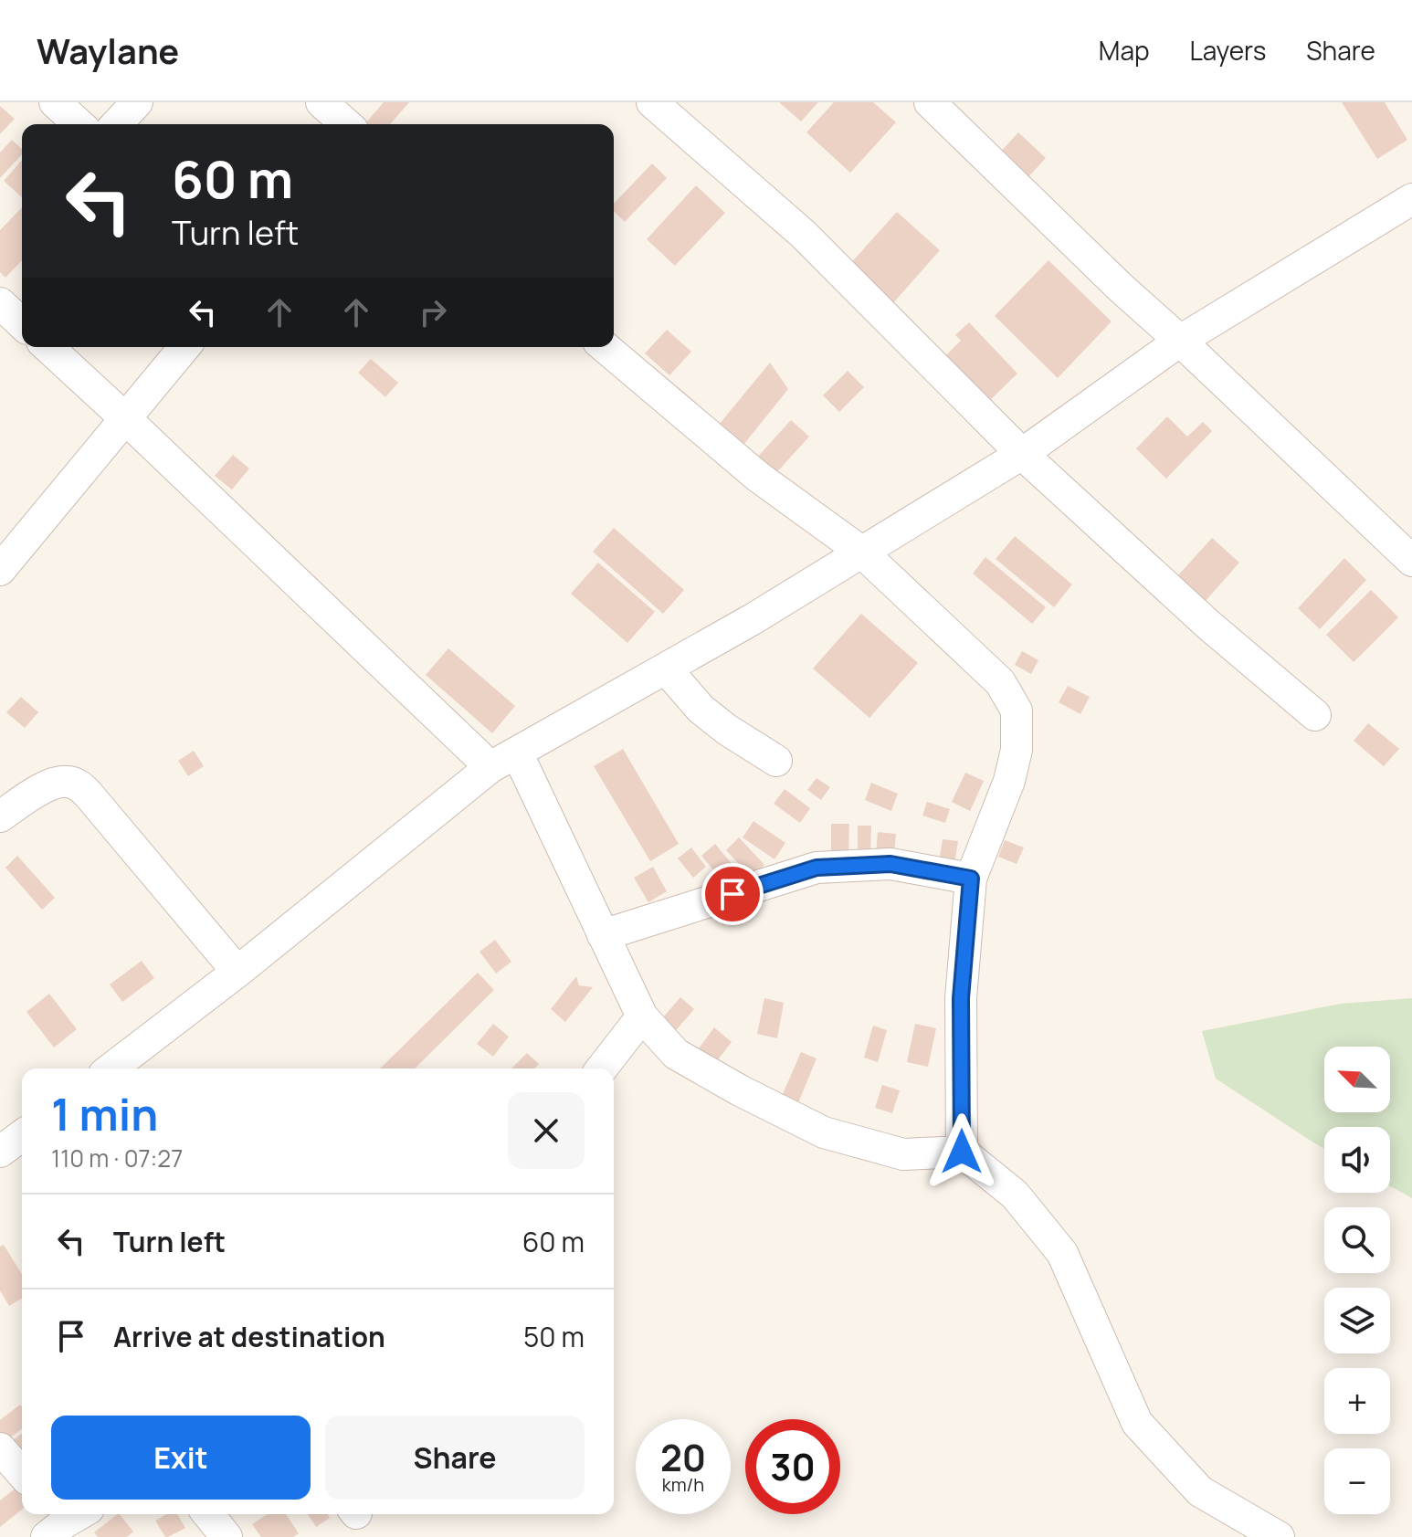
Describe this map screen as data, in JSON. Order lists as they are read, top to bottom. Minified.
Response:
{"north":"top left","page":{"header":"Waylane","nav":["Map","Layers","Share"],"turn":["60 m","Turn left"],"map_buttons":["+","−"],"heading":["1 min","110 m · 07:27"],"list":[{"name":"Turn left","value":"60 m"},{"name":"Arrive at destination","value":"50 m"}],"buttons":["Exit","Share"],"speed":"20 km/h","limit":"30"}}
